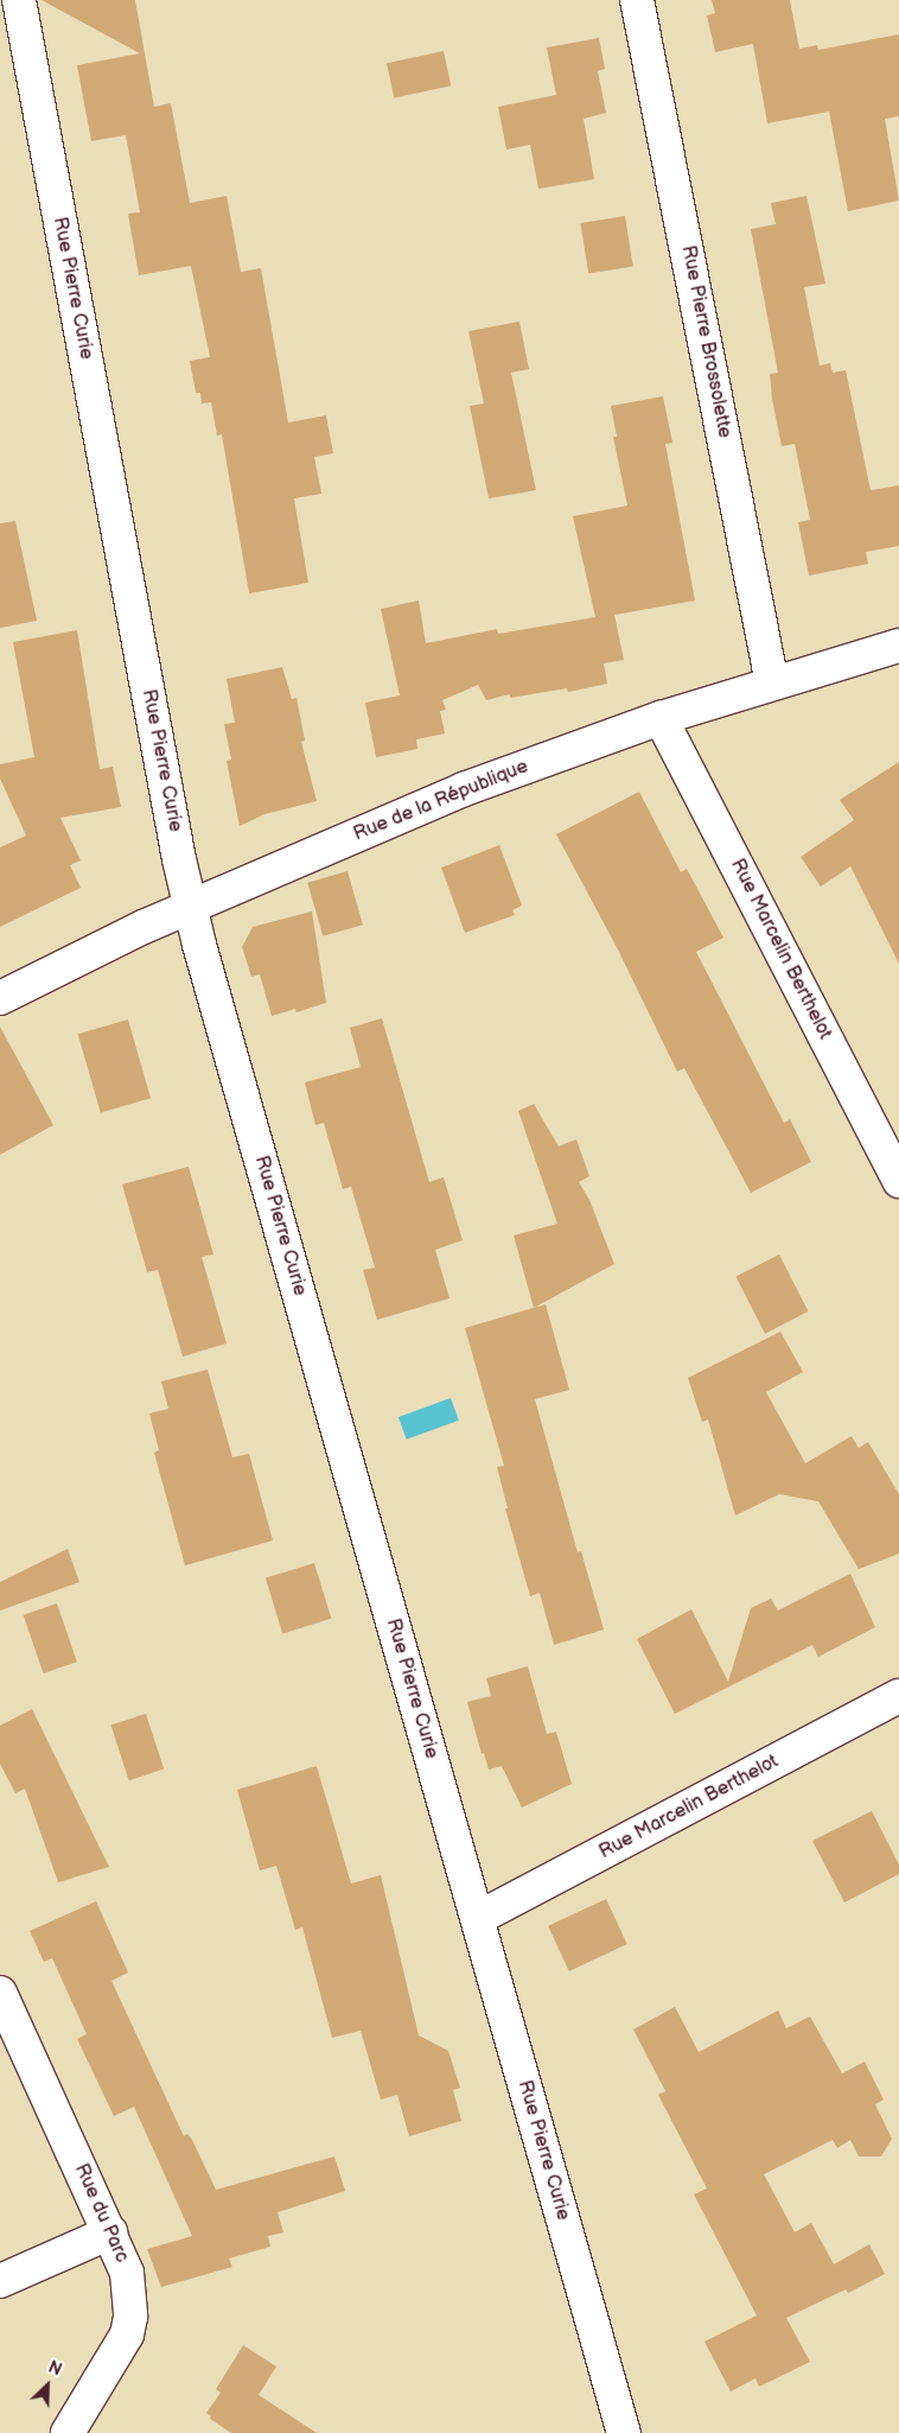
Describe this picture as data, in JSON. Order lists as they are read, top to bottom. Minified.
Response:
{"streets":{"street":["Rue Pierre Curie","Rue Pierre Brossolette","Rue de la République","Rue Marcelin Berthelot","Rue du Parc"]},"crossings":[["Rue Pierre Curie","Rue de la République"],["Rue Pierre Curie","Rue Marcelin Berthelot"],["Rue Pierre Brossolette","Rue de la République"],["Rue de la République","Rue Marcelin Berthelot"]],"north":"top right"}
